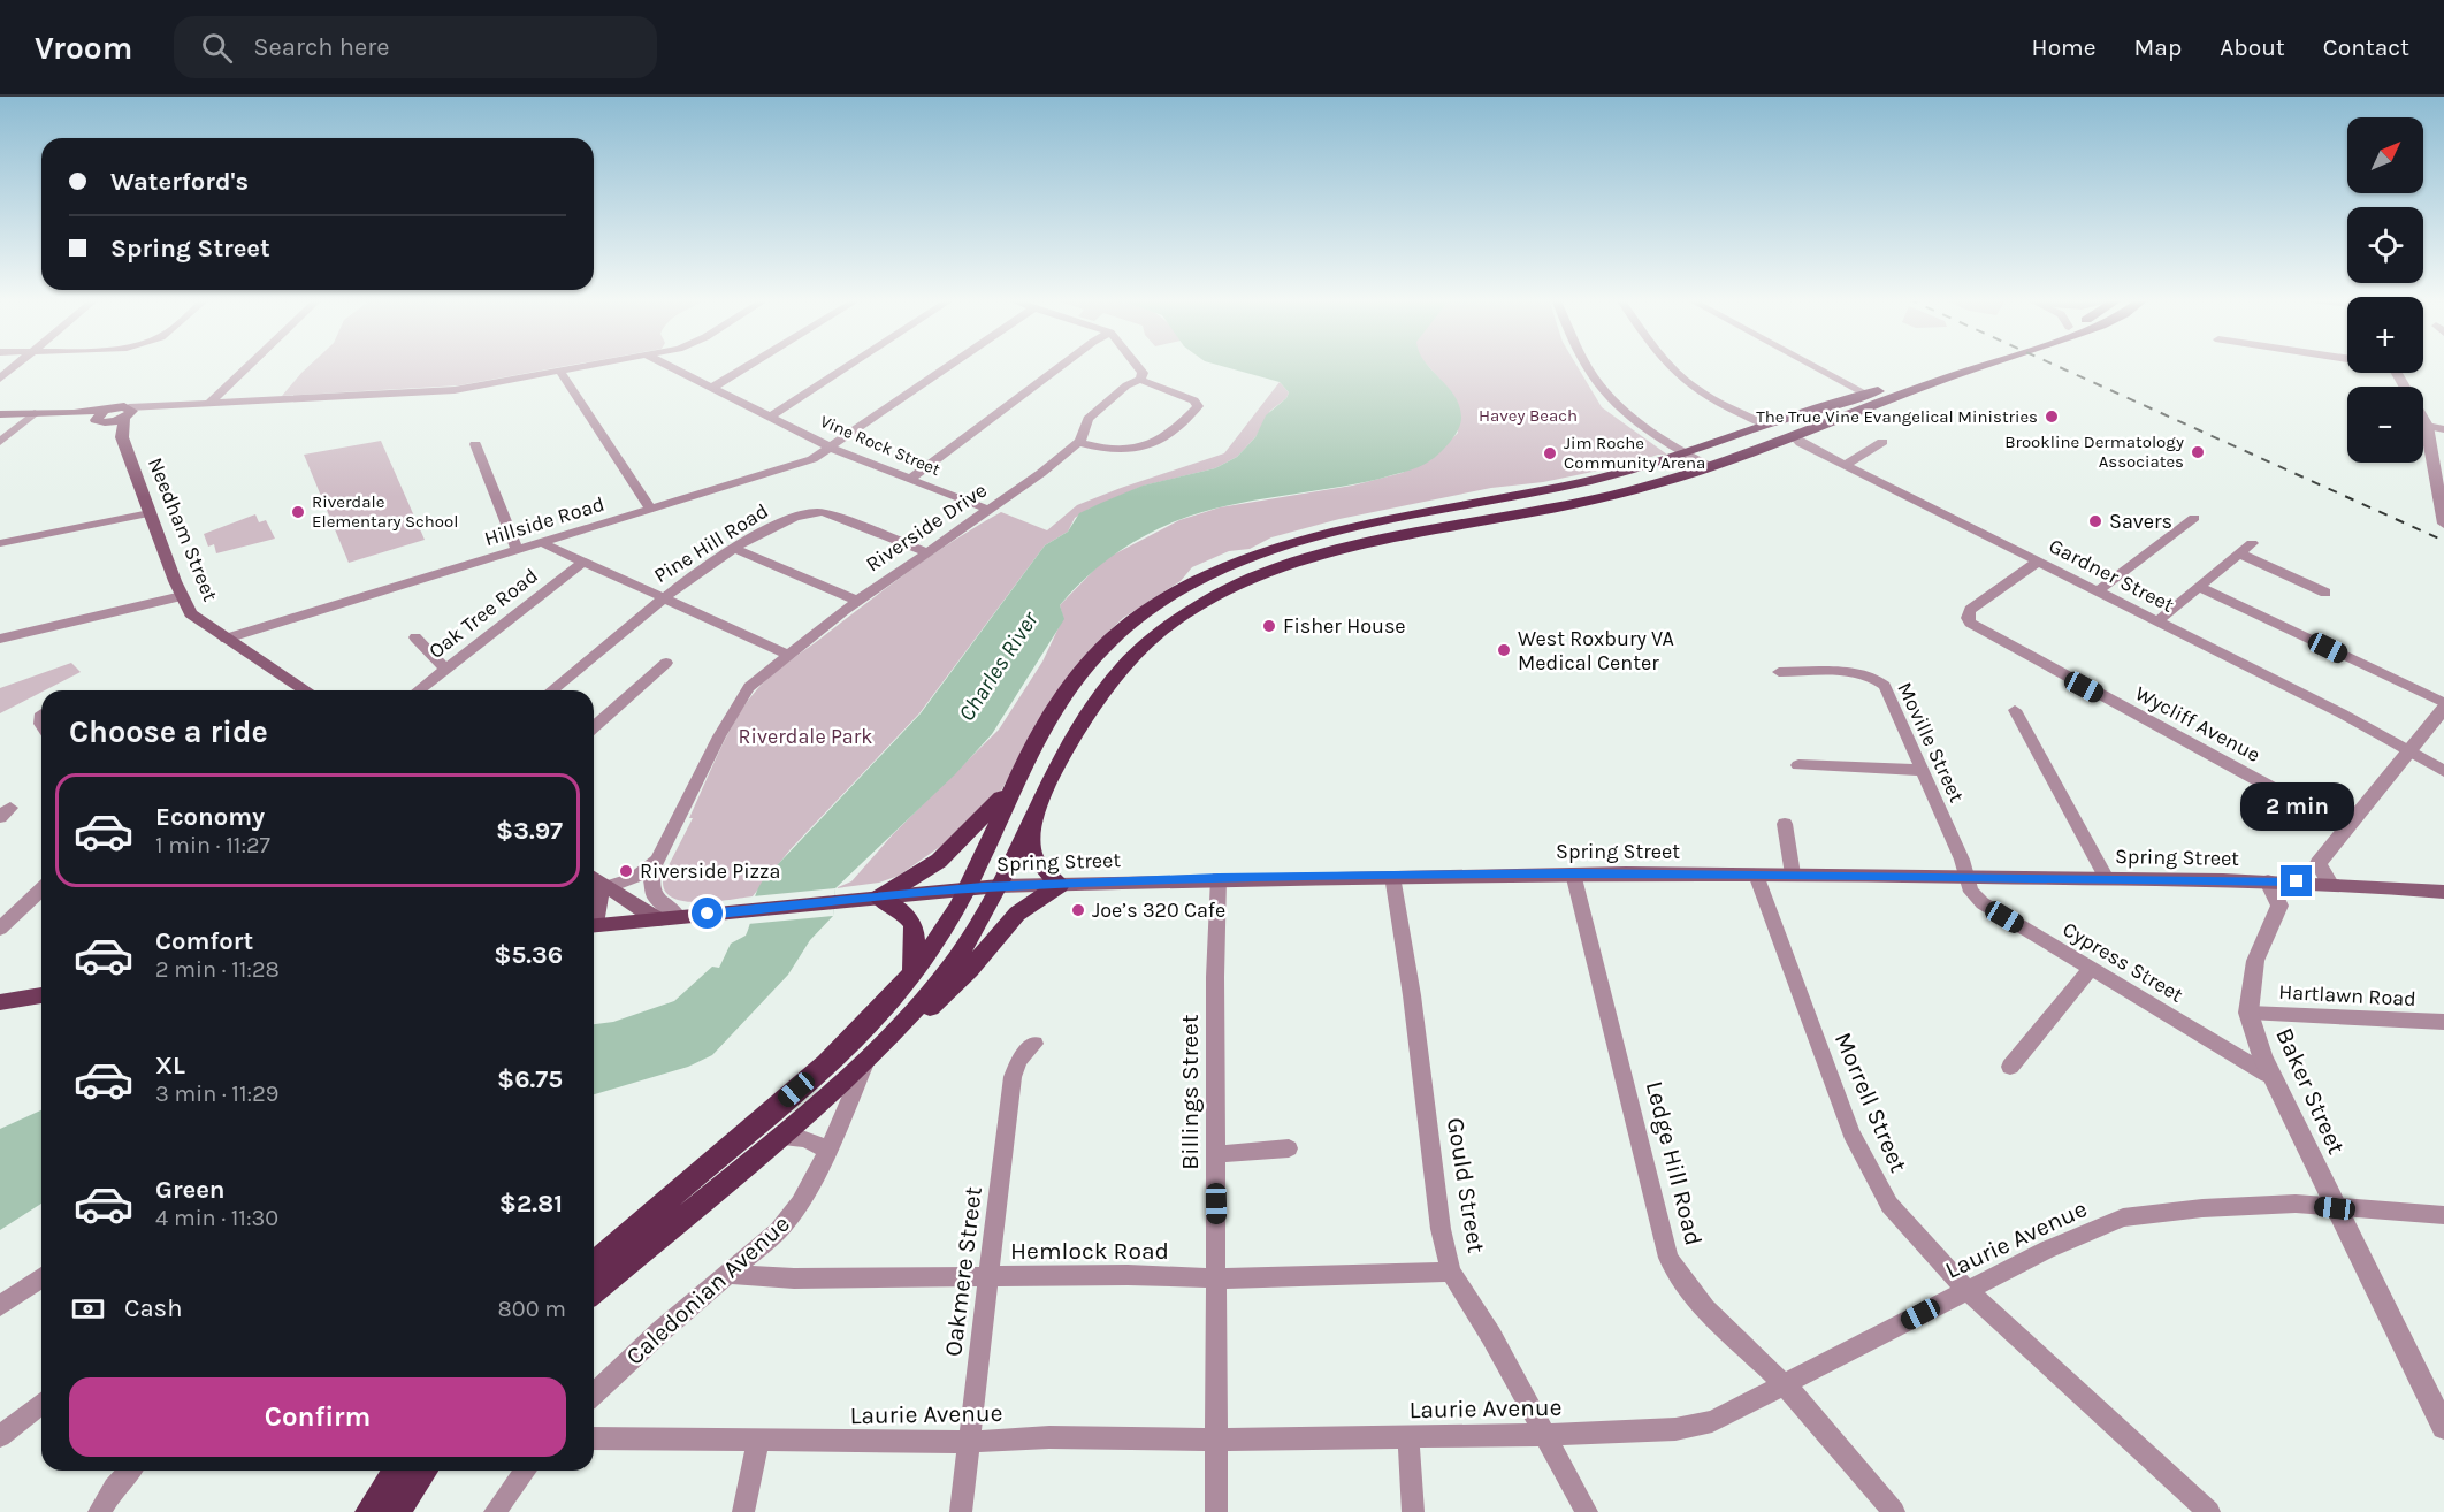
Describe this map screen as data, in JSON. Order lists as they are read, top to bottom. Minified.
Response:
{"streets":{"main road":["Needham Street","Spring Street"],"street":["Vine Rock Street","Hillside Road","Riverside Drive","Pine Hill Road","Gardner Street","Oak Tree Road","Wycliff Avenue","Moville Street","Cypress Street","Hartlawn Road","Baker Street","Billings Street","Morrell Street","Ledge Hill Road","Gould Street","Laurie Avenue","Hemlock Road","Oakmere Street","Caledonian Avenue"]},"crossings":[["Vine Rock Street","Hillside Road"],["Vine Rock Street","Riverside Drive"],["Hillside Road","Needham Street"],["Riverside Drive","Pine Hill Road"],["Riverside Drive","Spring Street"],["Gardner Street","Wycliff Avenue"],["Moville Street","Spring Street"],["Moville Street","Cypress Street"],["Spring Street","Cypress Street"],["Spring Street","Baker Street"],["Spring Street","Billings Street"],["Spring Street","Morrell Street"],["Spring Street","Ledge Hill Road"],["Spring Street","Gould Street"],["Cypress Street","Baker Street"],["Hartlawn Road","Baker Street"],["Baker Street","Laurie Avenue"],["Billings Street","Laurie Avenue"],["Billings Street","Hemlock Road"],["Morrell Street","Laurie Avenue"],["Ledge Hill Road","Laurie Avenue"],["Gould Street","Laurie Avenue"],["Gould Street","Hemlock Road"],["Laurie Avenue","Oakmere Street"],["Hemlock Road","Oakmere Street"],["Hemlock Road","Caledonian Avenue"]],"water":["Charles River"],"parks":["Havey Beach","Riverdale Park"],"places":["The True Vine Evangelical Ministries","Brookline Dermatology Associates","Jim Roche Community Arena","Riverdale Elementary School","Savers","Fisher House","West Roxbury VA Medical Center","Riverside Pizza","Joe’s 320 Cafe"],"north":"top right","page":{"header":"Vroom","search":"Search here","nav":["Home","Map","About","Contact"],"map_buttons":["+","−"],"banner":["Waterford's","Spring Street"],"heading":"Choose a ride","list":[{"name":"Economy","note":"1 min · 11:27","value":"$3.97"},{"name":"Comfort","note":"2 min · 11:28","value":"$5.36"},{"name":"XL","note":"3 min · 11:29","value":"$6.75"},{"name":"Green","note":"4 min · 11:30","value":"$2.81"}],"bubble":"2 min","pay":["Cash","800 m"],"buttons":"Confirm"}}
